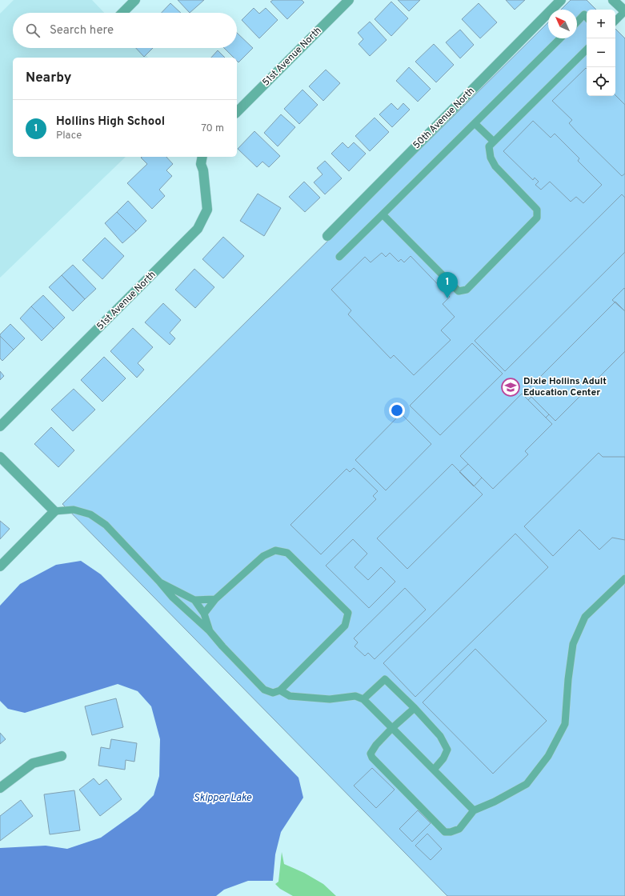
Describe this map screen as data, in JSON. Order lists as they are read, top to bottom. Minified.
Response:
{"streets":{"street":["51st Avenue North","50th Avenue North"]},"water":["Skipper Lake"],"places":{"school or university":["Dixie Hollins Adult Education Center"]},"north":"top left","page":{"map_buttons":["+","−"],"search":"Search here","heading":"Nearby","list":[{"mark":"1","name":"Hollins High School","note":"Place","value":"70 m"}],"pins":"1"}}
